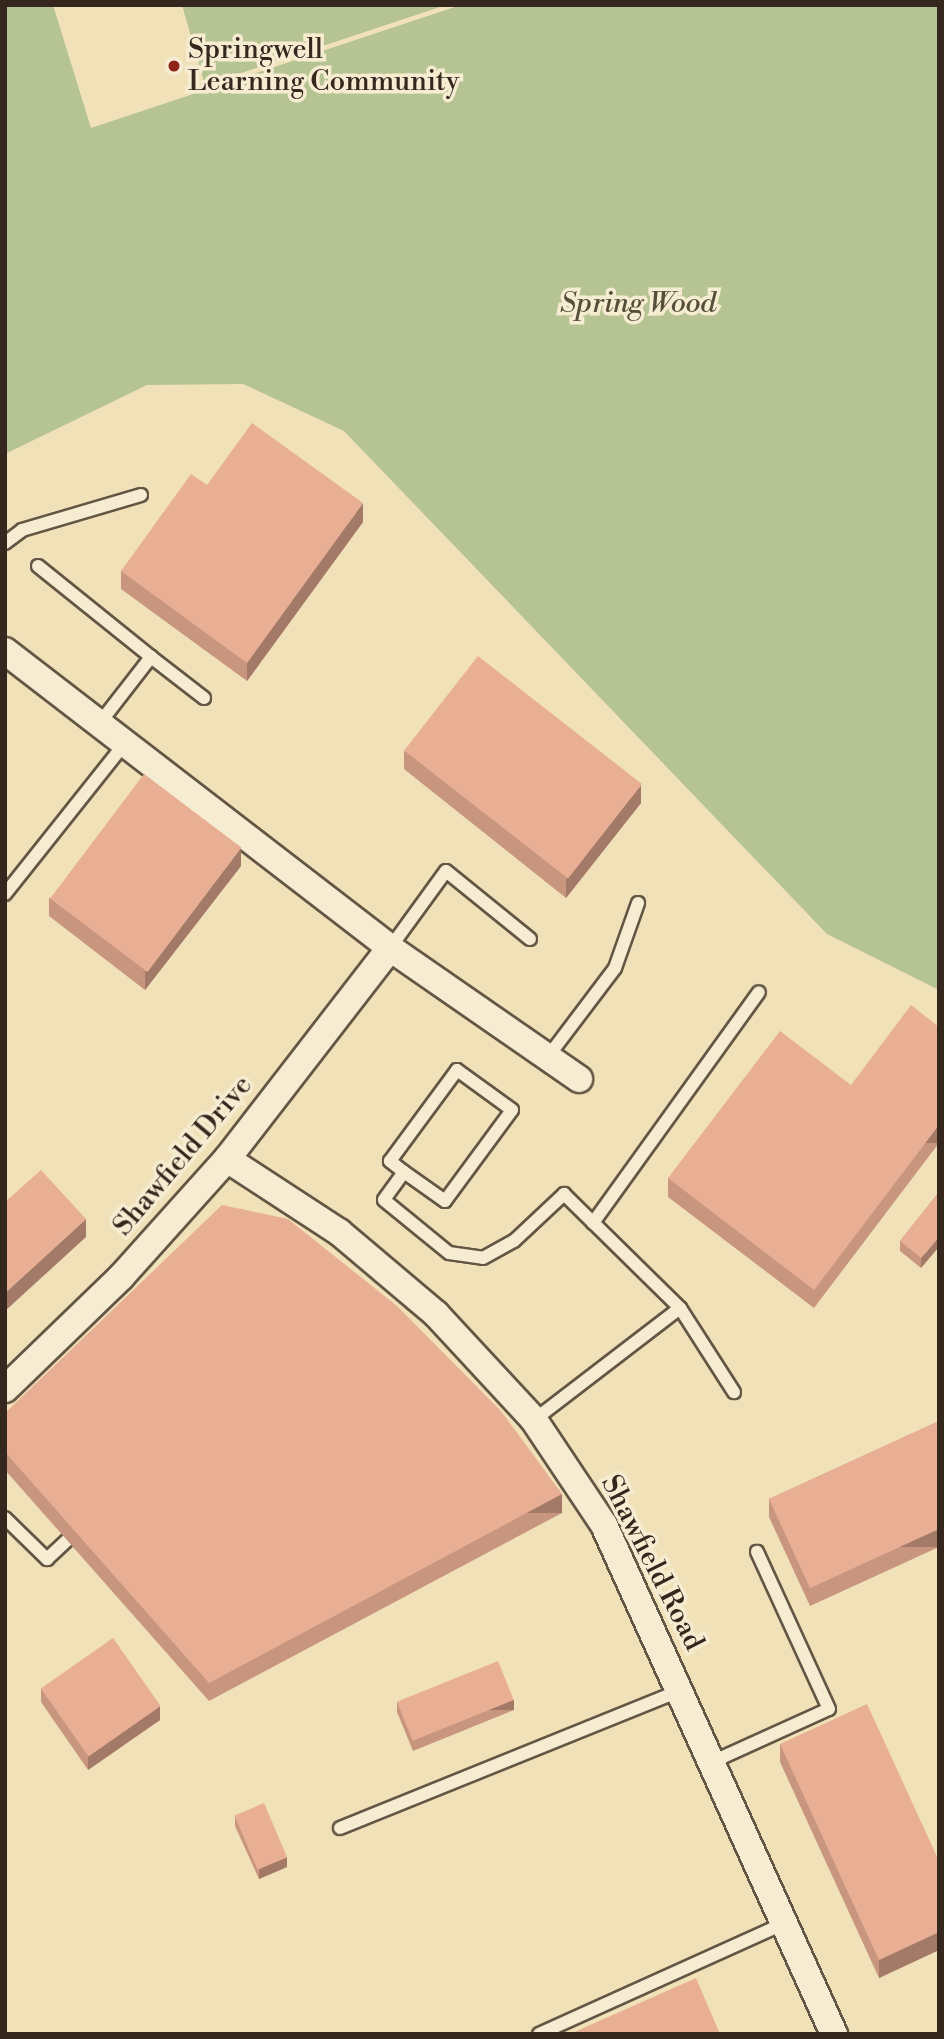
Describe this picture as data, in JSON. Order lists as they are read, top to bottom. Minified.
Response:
{"streets":{"street":["Shawfield Drive","Shawfield Road"]},"crossings":[["Shawfield Drive","Shawfield Road"]],"parks":["Spring Wood"],"places":["Springwell Learning Community"]}
